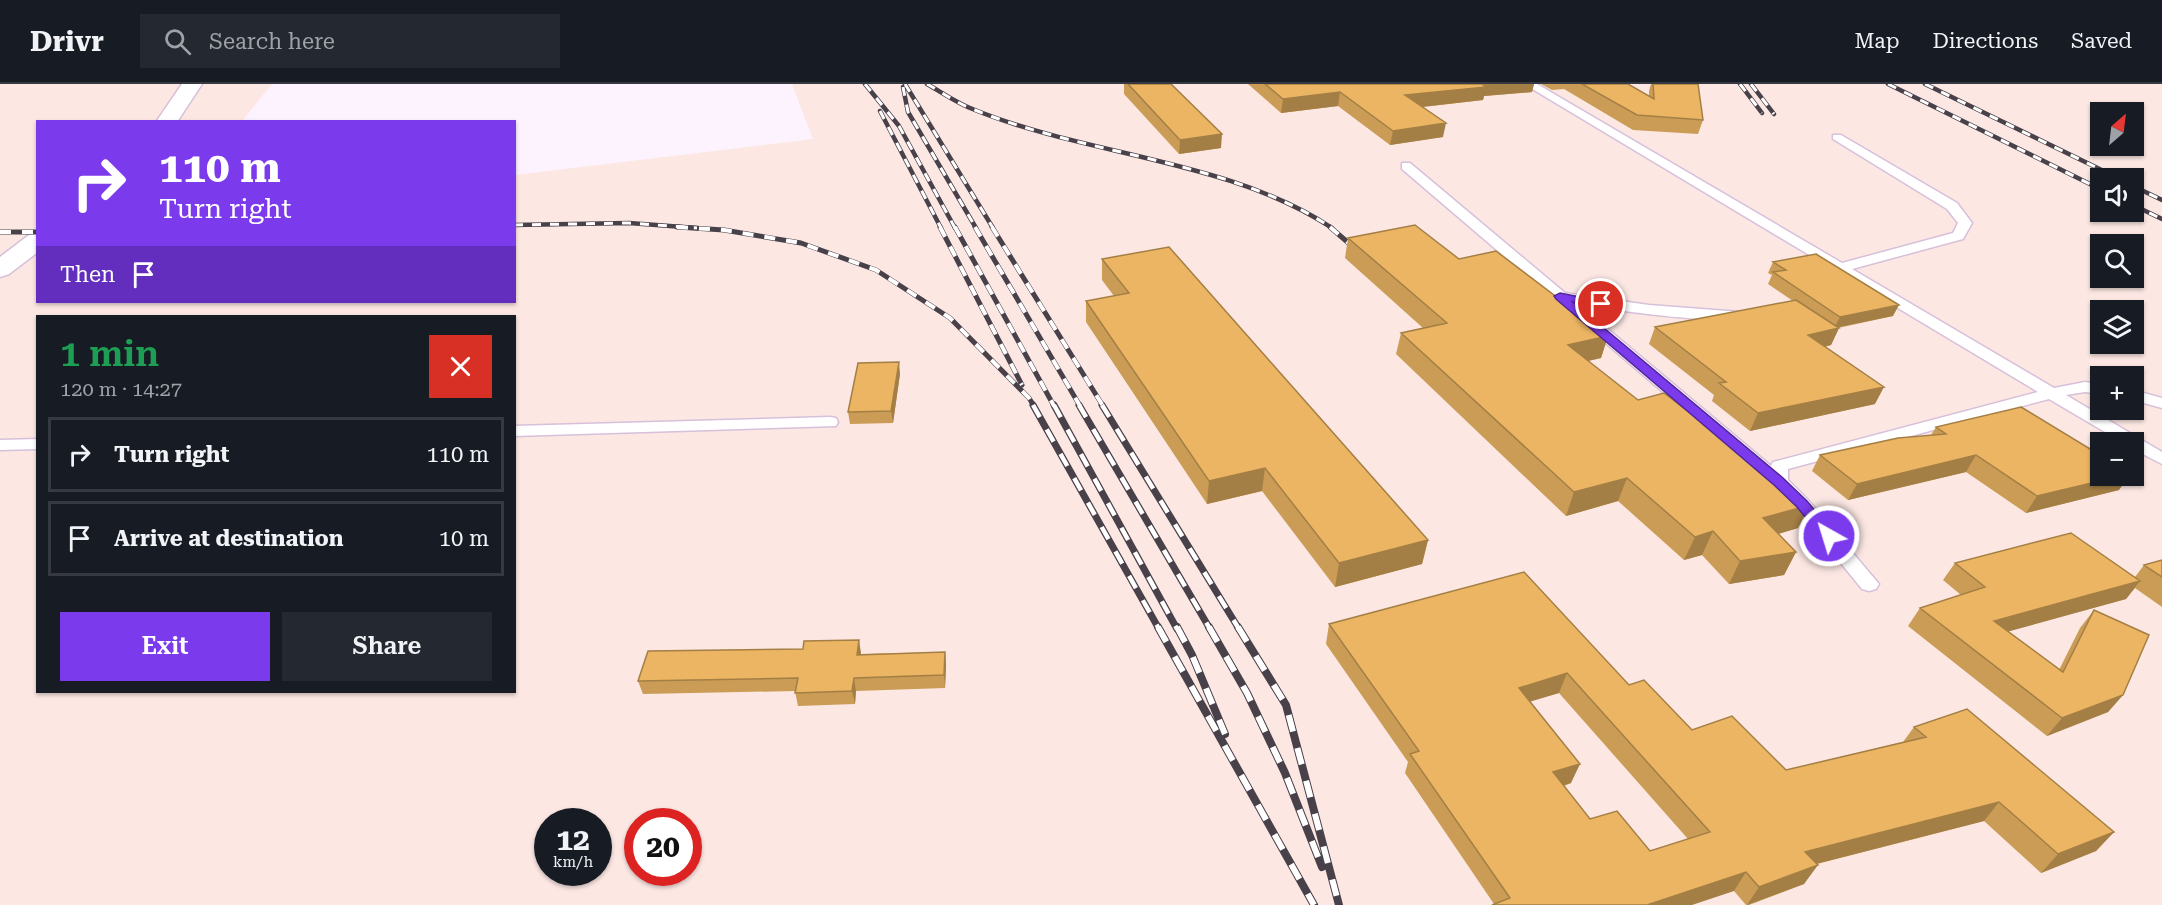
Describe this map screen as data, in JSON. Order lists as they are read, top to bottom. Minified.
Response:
{"north":"top right","page":{"header":"Drivr","search":"Search here","nav":["Map","Directions","Saved"],"map_buttons":["+","−"],"turn":["110 m","Turn right"],"then":"Then","heading":["1 min","120 m · 14:27"],"list":[{"name":"Turn right","value":"110 m"},{"name":"Arrive at destination","value":"10 m"}],"buttons":["Exit","Share"],"speed":"12 km/h","limit":"20"}}
